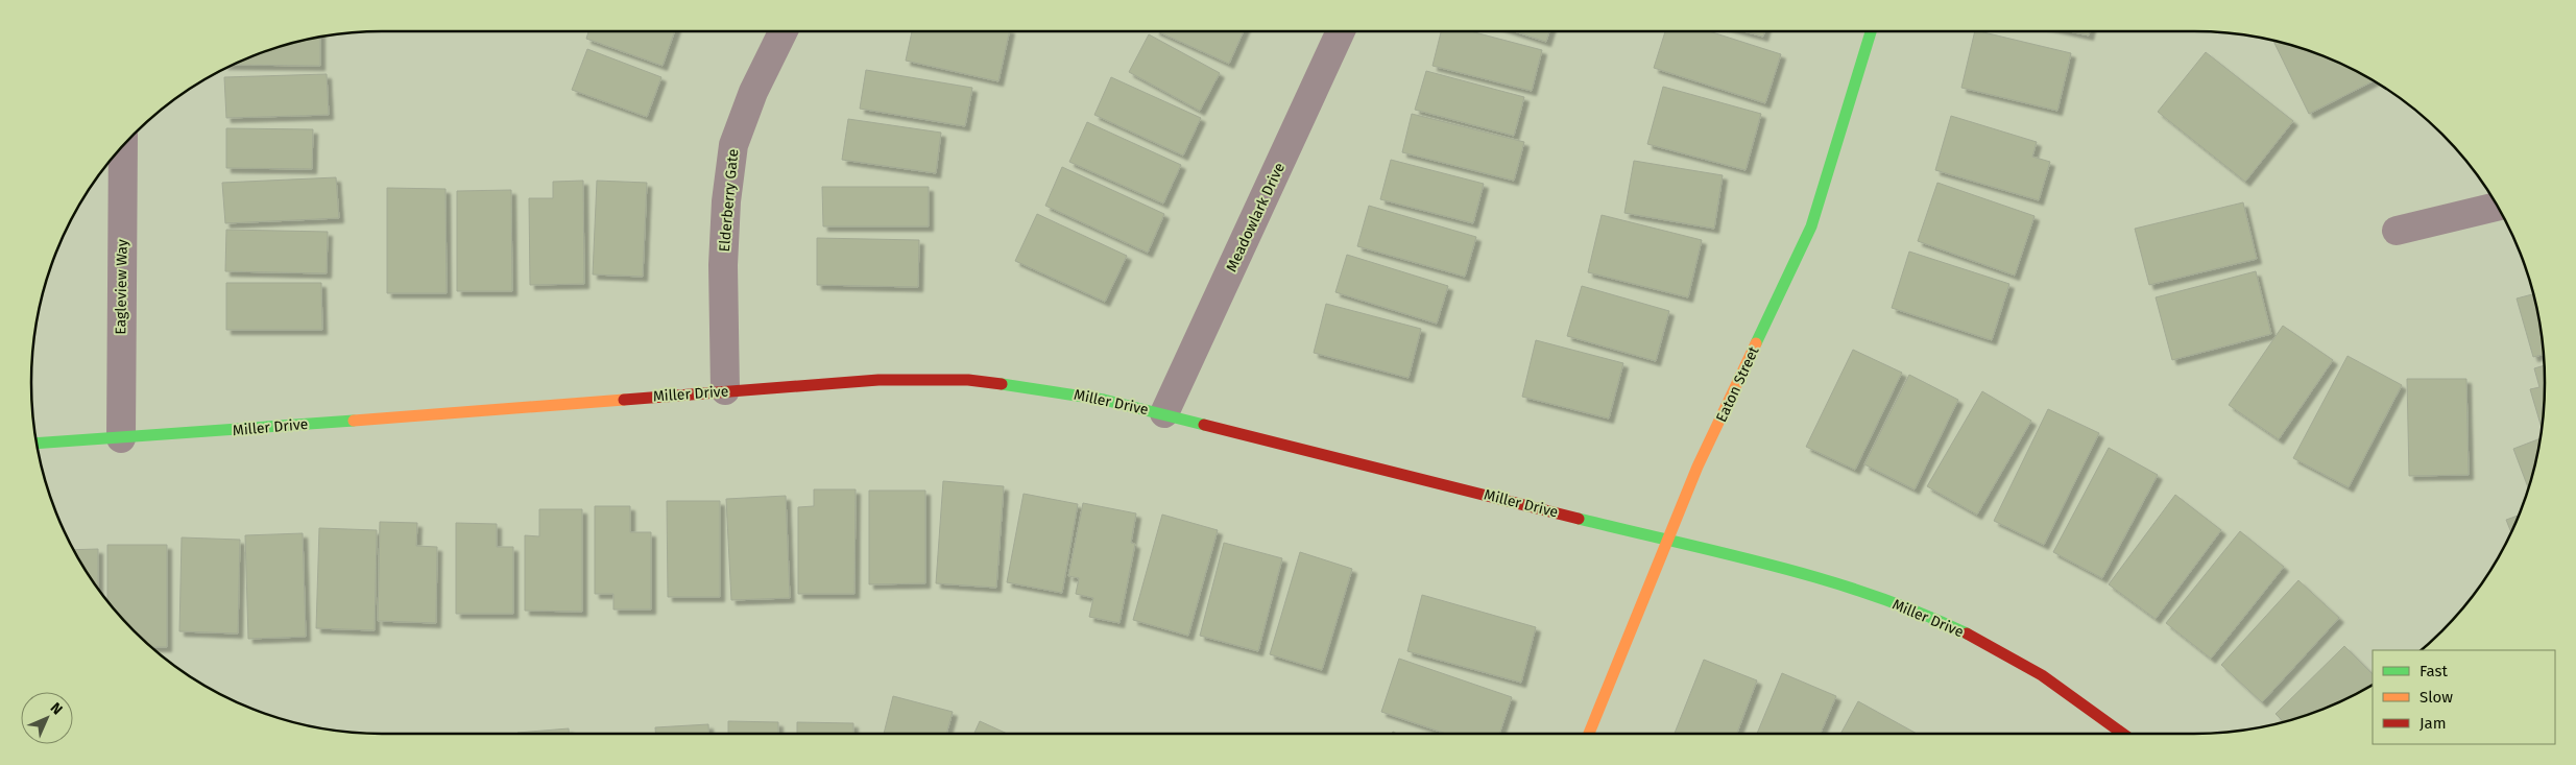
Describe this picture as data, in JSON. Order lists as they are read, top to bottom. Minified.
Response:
{"streets":{"street":["Elderberry Gate","Meadowlark Drive","Eagleview Way","Eaton Street","Miller Drive"]},"crossings":[["Elderberry Gate","Miller Drive"],["Meadowlark Drive","Miller Drive"],["Eagleview Way","Miller Drive"],["Eaton Street","Miller Drive"]],"legend":["Fast","Slow","Jam"],"north":"top right"}
